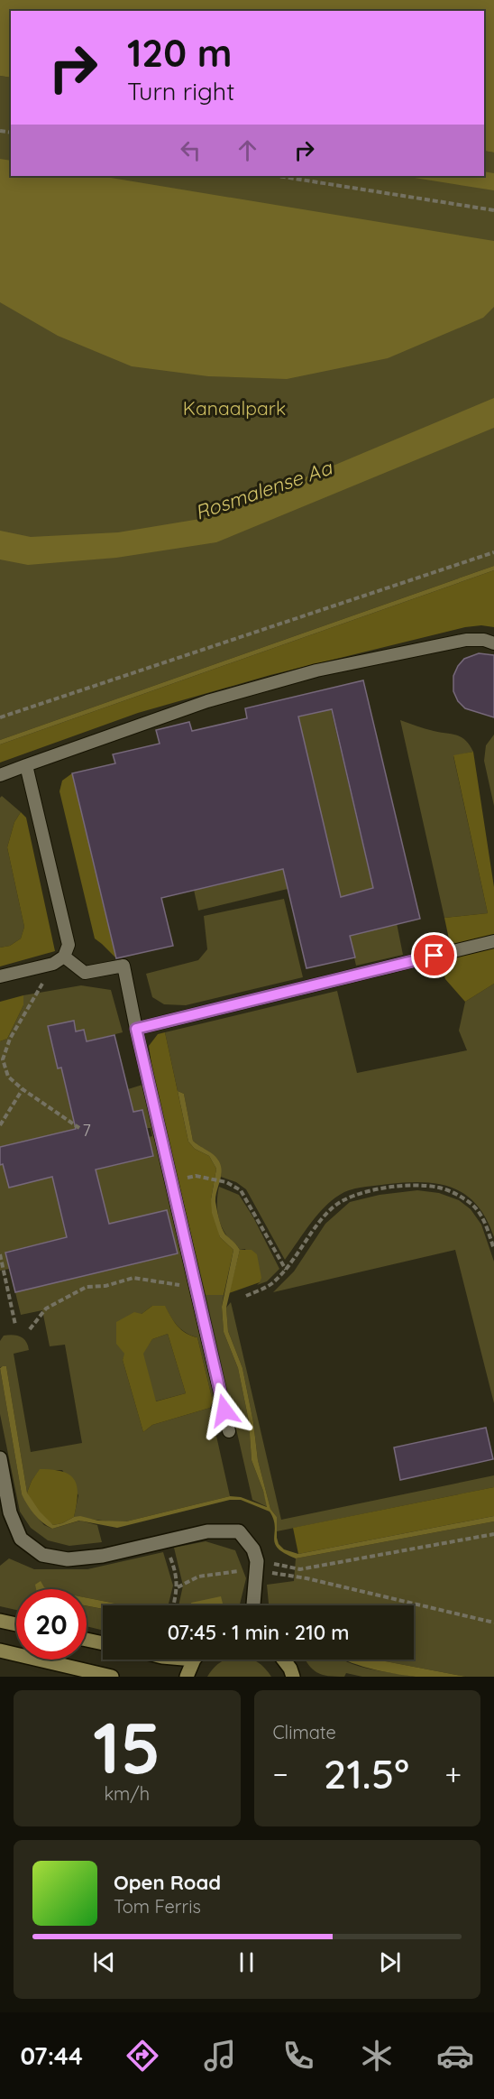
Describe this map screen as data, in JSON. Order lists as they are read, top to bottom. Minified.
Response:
{"water":["Rosmalense Aa"],"parks":["Kanaalpark"],"house_numbers":["7"],"page":{"turn":["120 m","Turn right"],"limit":"20","trip":"07:45 · 1 min · 210 m","tile":[["15","km/h"],"Climate"],"heat":["−","21.5°","+"],"song":["Open Road","Tom Ferris"],"tabs":"07:44"}}
